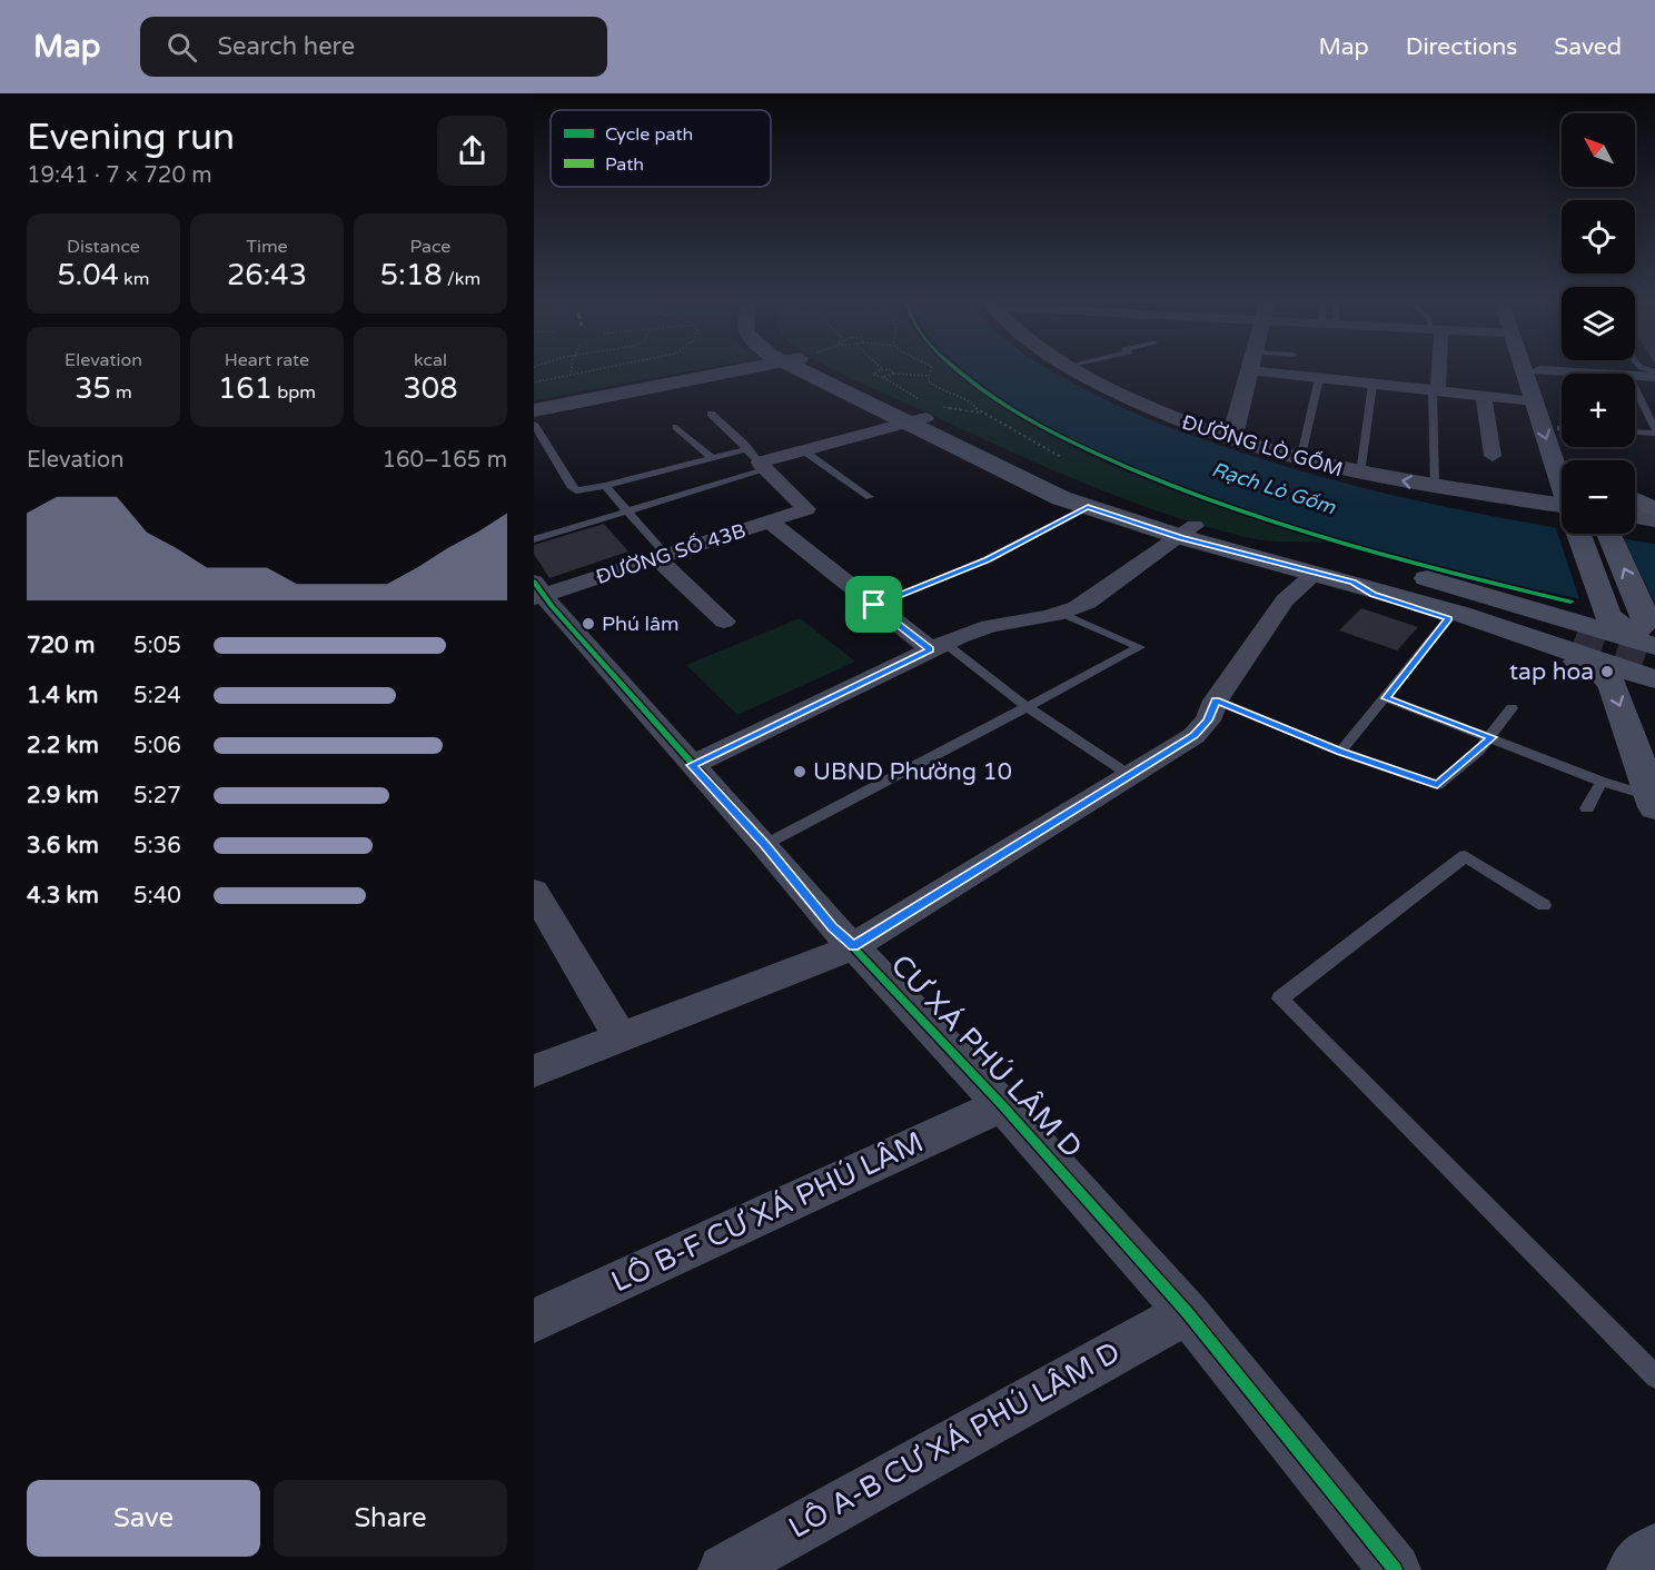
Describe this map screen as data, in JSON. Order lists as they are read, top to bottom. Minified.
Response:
{"streets":{"street":["ĐƯỜNG LÒ GỐM","ĐƯỜNG SỐ 43B","CƯ XÁ PHÚ LÂM D","LÔ B-F CƯ XÁ PHÚ LÂM","LÔ A-B CƯ XÁ PHÚ LÂM D"]},"crossings":[["ĐƯỜNG SỐ 43B","CƯ XÁ PHÚ LÂM D"],["CƯ XÁ PHÚ LÂM D","LÔ B-F CƯ XÁ PHÚ LÂM"],["CƯ XÁ PHÚ LÂM D","LÔ A-B CƯ XÁ PHÚ LÂM D"]],"water":["Rạch Lò Gốm"],"places":["Phú lâm","tap hoa","UBND Phường 10"],"legend":["Cycle path","Path"],"north":"top left","page":{"header":"Map","search":"Search here","nav":["Map","Directions","Saved"],"heading":["Evening run","19:41 · 7 × 720 m"],"map_buttons":["+","−"],"stats":[["Distance","5.04 km"],["Time","26:43"],["Pace","5:18 /km"],["Elevation","35 m"],["Heart rate","161 bpm"],["kcal","308"]],"chart":["Elevation","160–165 m"],"list":[{"name":"720 m","note":"5:05"},{"name":"1.4 km","note":"5:24"},{"name":"2.2 km","note":"5:06"},{"name":"2.9 km","note":"5:27"},{"name":"3.6 km","note":"5:36"},{"name":"4.3 km","note":"5:40"}],"buttons":["Save","Share"]}}
